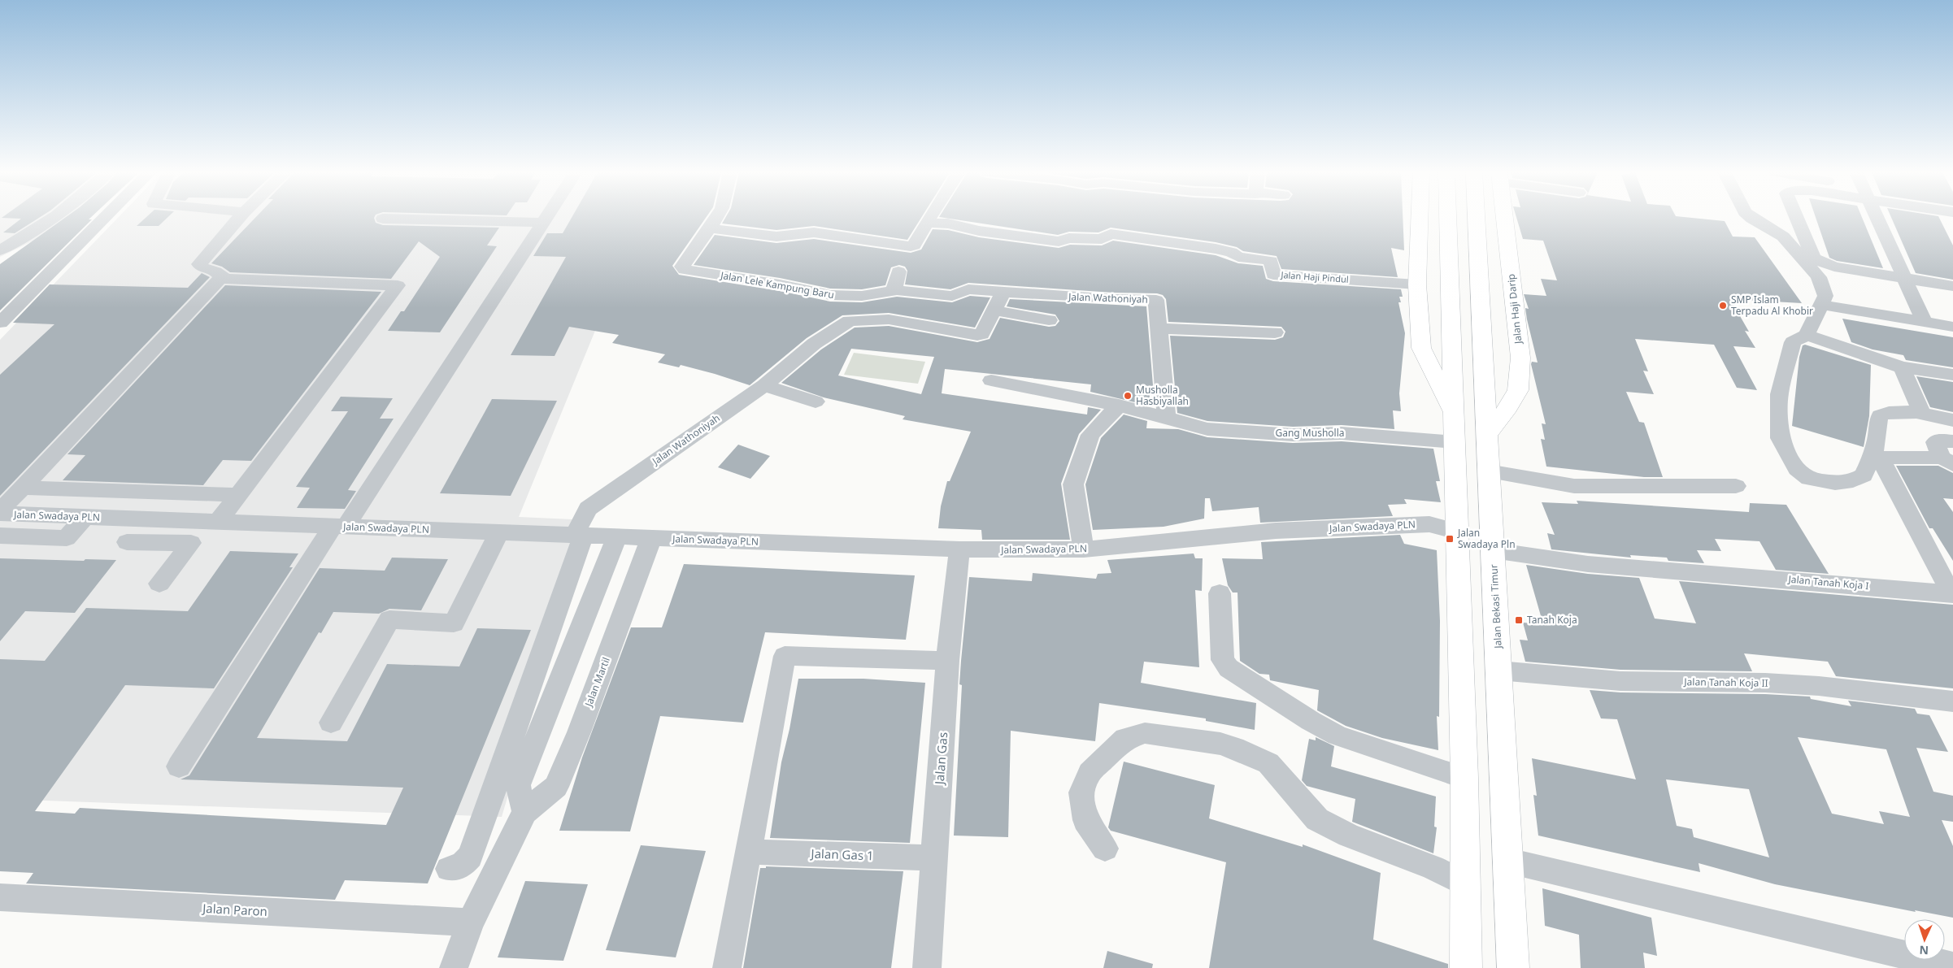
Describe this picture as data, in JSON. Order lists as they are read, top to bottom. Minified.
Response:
{"streets":{"main road":["Jalan Haji Darip","Jalan Bekasi Timur"],"street":["Jalan Haji Pindul","Jalan Lele Kampung Baru","Jalan Wathoniyah","Gang Musholla","Jalan Swadaya PLN","Jalan Tanah Koja I","Jalan Martil","Jalan Tanah Koja II","Jalan Gas","Jalan Gas 1","Jalan Paron"]},"crossings":[["Jalan Lele Kampung Baru","Jalan Wathoniyah"],["Jalan Wathoniyah","Gang Musholla"],["Jalan Wathoniyah","Jalan Swadaya PLN"],["Jalan Haji Darip","Jalan Bekasi Timur"],["Jalan Swadaya PLN","Jalan Martil"],["Jalan Swadaya PLN","Jalan Gas"],["Jalan Tanah Koja I","Jalan Bekasi Timur"],["Jalan Bekasi Timur","Jalan Tanah Koja II"],["Jalan Martil","Jalan Paron"],["Jalan Gas","Jalan Gas 1"]],"places":{"other":["SMP Islam Terpadu Al Khobir","Musholla Hasbiyallah"],"transit":["Jalan Swadaya Pln","Tanah Koja"]},"north":"bottom"}
